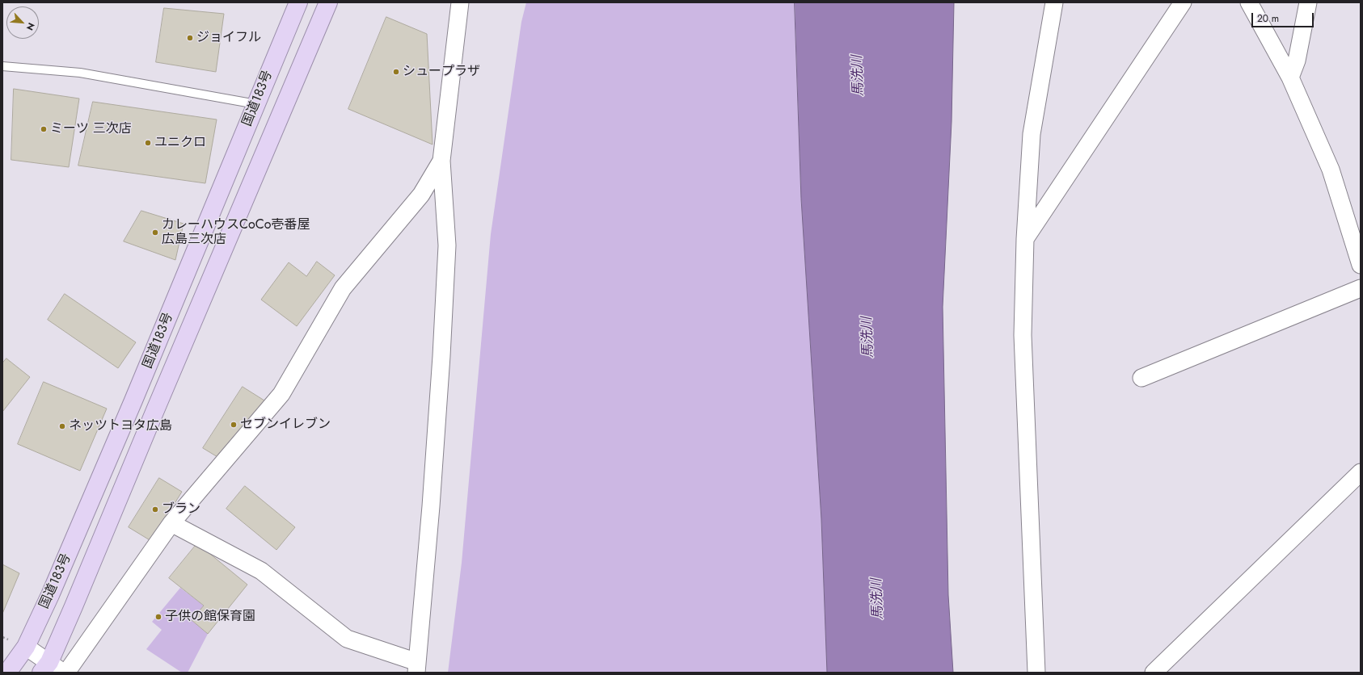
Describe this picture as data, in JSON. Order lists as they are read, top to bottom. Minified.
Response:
{"streets":{"highway":["国道183号"]},"water":["馬洗川"],"places":["ジョイフル","シュープラザ","ミーツ 三次店","ユニクロ","カレーハウスCoCo壱番屋 広島三次店","セブンイレブン","ネッツトヨタ広島","ブラン","子供の館保育園"],"scale_bar":"20 m","north":"bottom right"}
